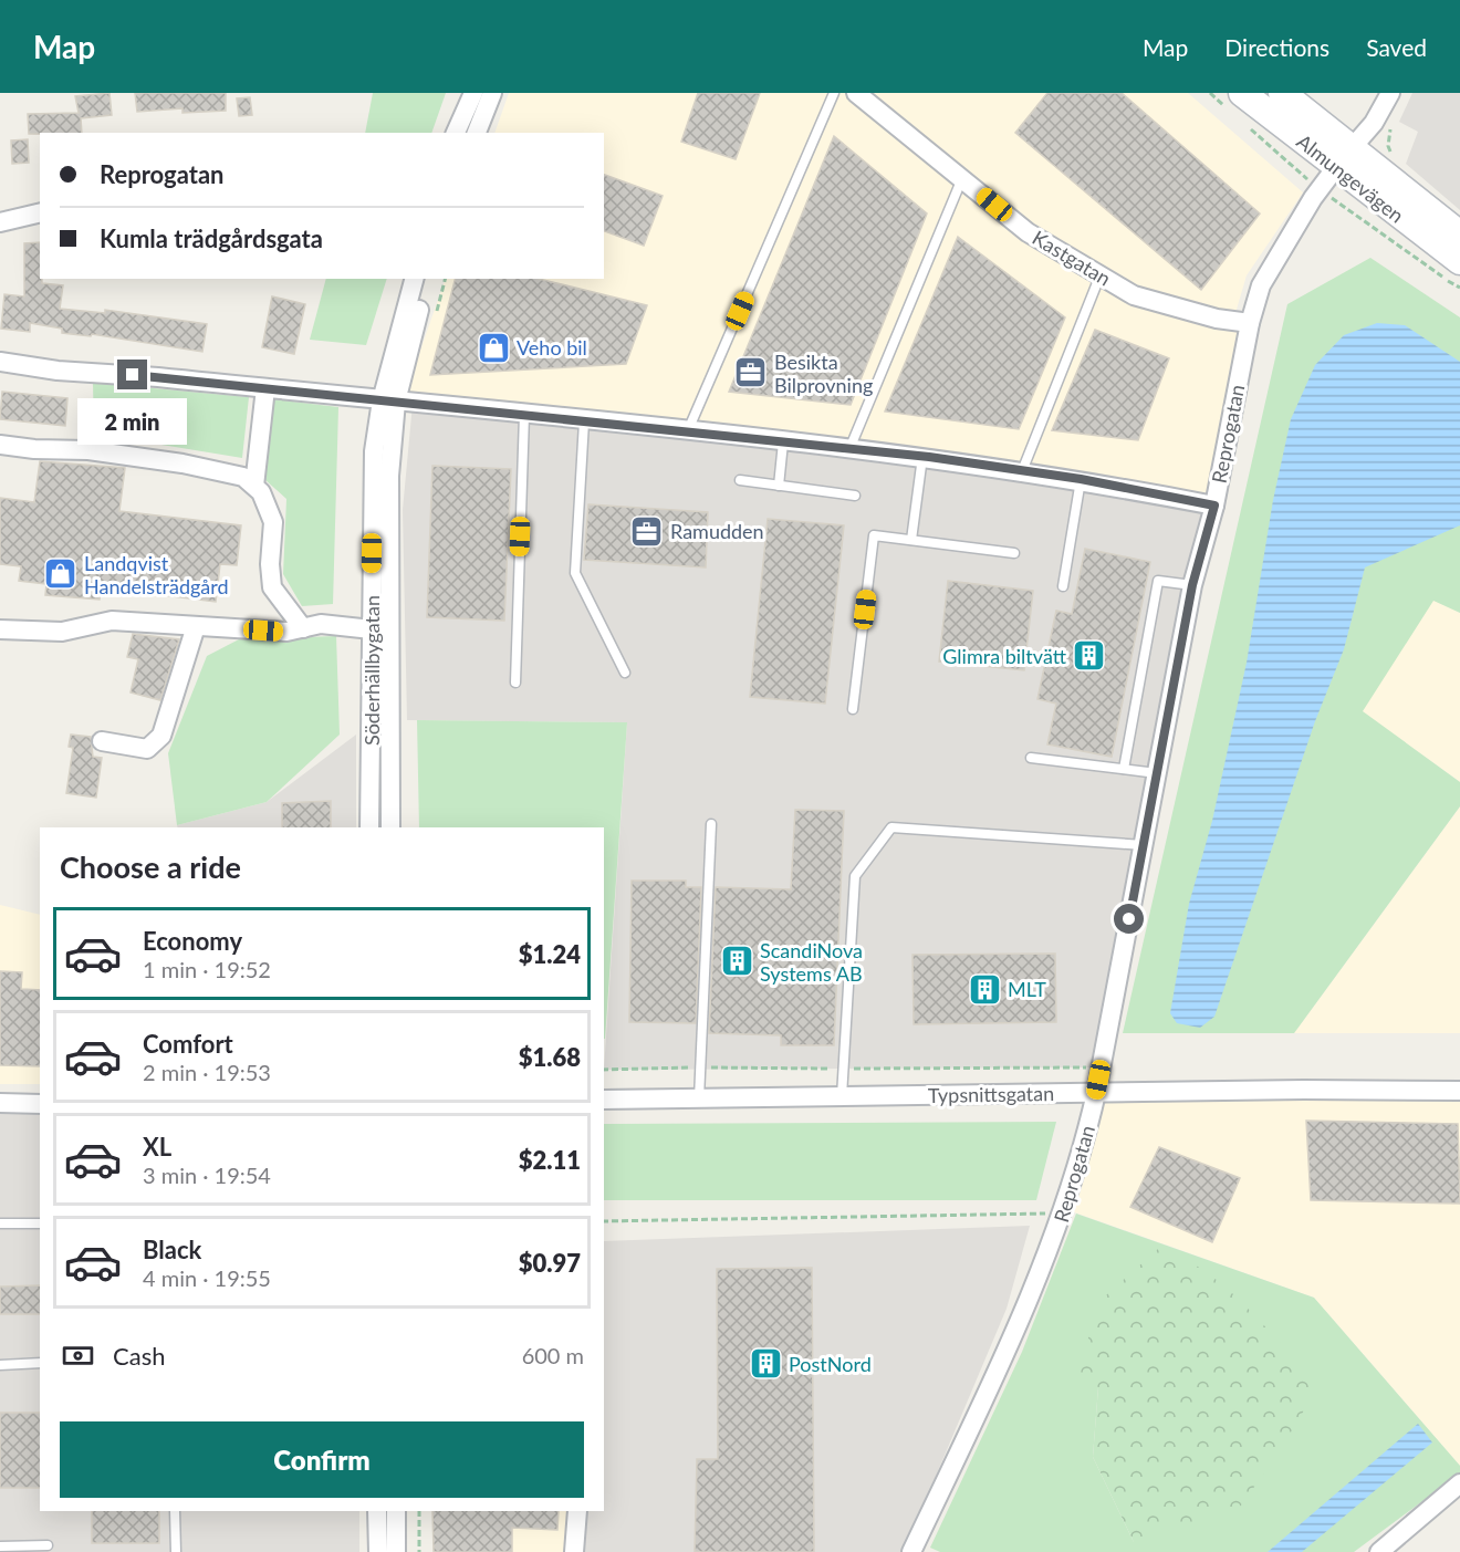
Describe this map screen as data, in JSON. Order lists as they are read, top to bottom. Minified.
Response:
{"streets":{"main road":["Almungevägen"],"street":["Kastgatan","Reprogatan","Söderhällbygatan","Typsnittsgatan"]},"crossings":[["Almungevägen","Reprogatan"],["Kastgatan","Reprogatan"],["Reprogatan","Typsnittsgatan"]],"places":{"shop":["Veho bil","Landqvist Handelsträdgård"],"office":["Besikta Bilprovning","Ramudden"],"building":["Glimra biltvätt","ScandiNova Systems AB","MLT","PostNord"]},"page":{"header":"Map","nav":["Map","Directions","Saved"],"banner":["Reprogatan","Kumla trädgårdsgata"],"bubble":"2 min","heading":"Choose a ride","list":[{"name":"Economy","note":"1 min · 19:52","value":"$1.24"},{"name":"Comfort","note":"2 min · 19:53","value":"$1.68"},{"name":"XL","note":"3 min · 19:54","value":"$2.11"},{"name":"Black","note":"4 min · 19:55","value":"$0.97"}],"pay":["Cash","600 m"],"buttons":"Confirm"}}
